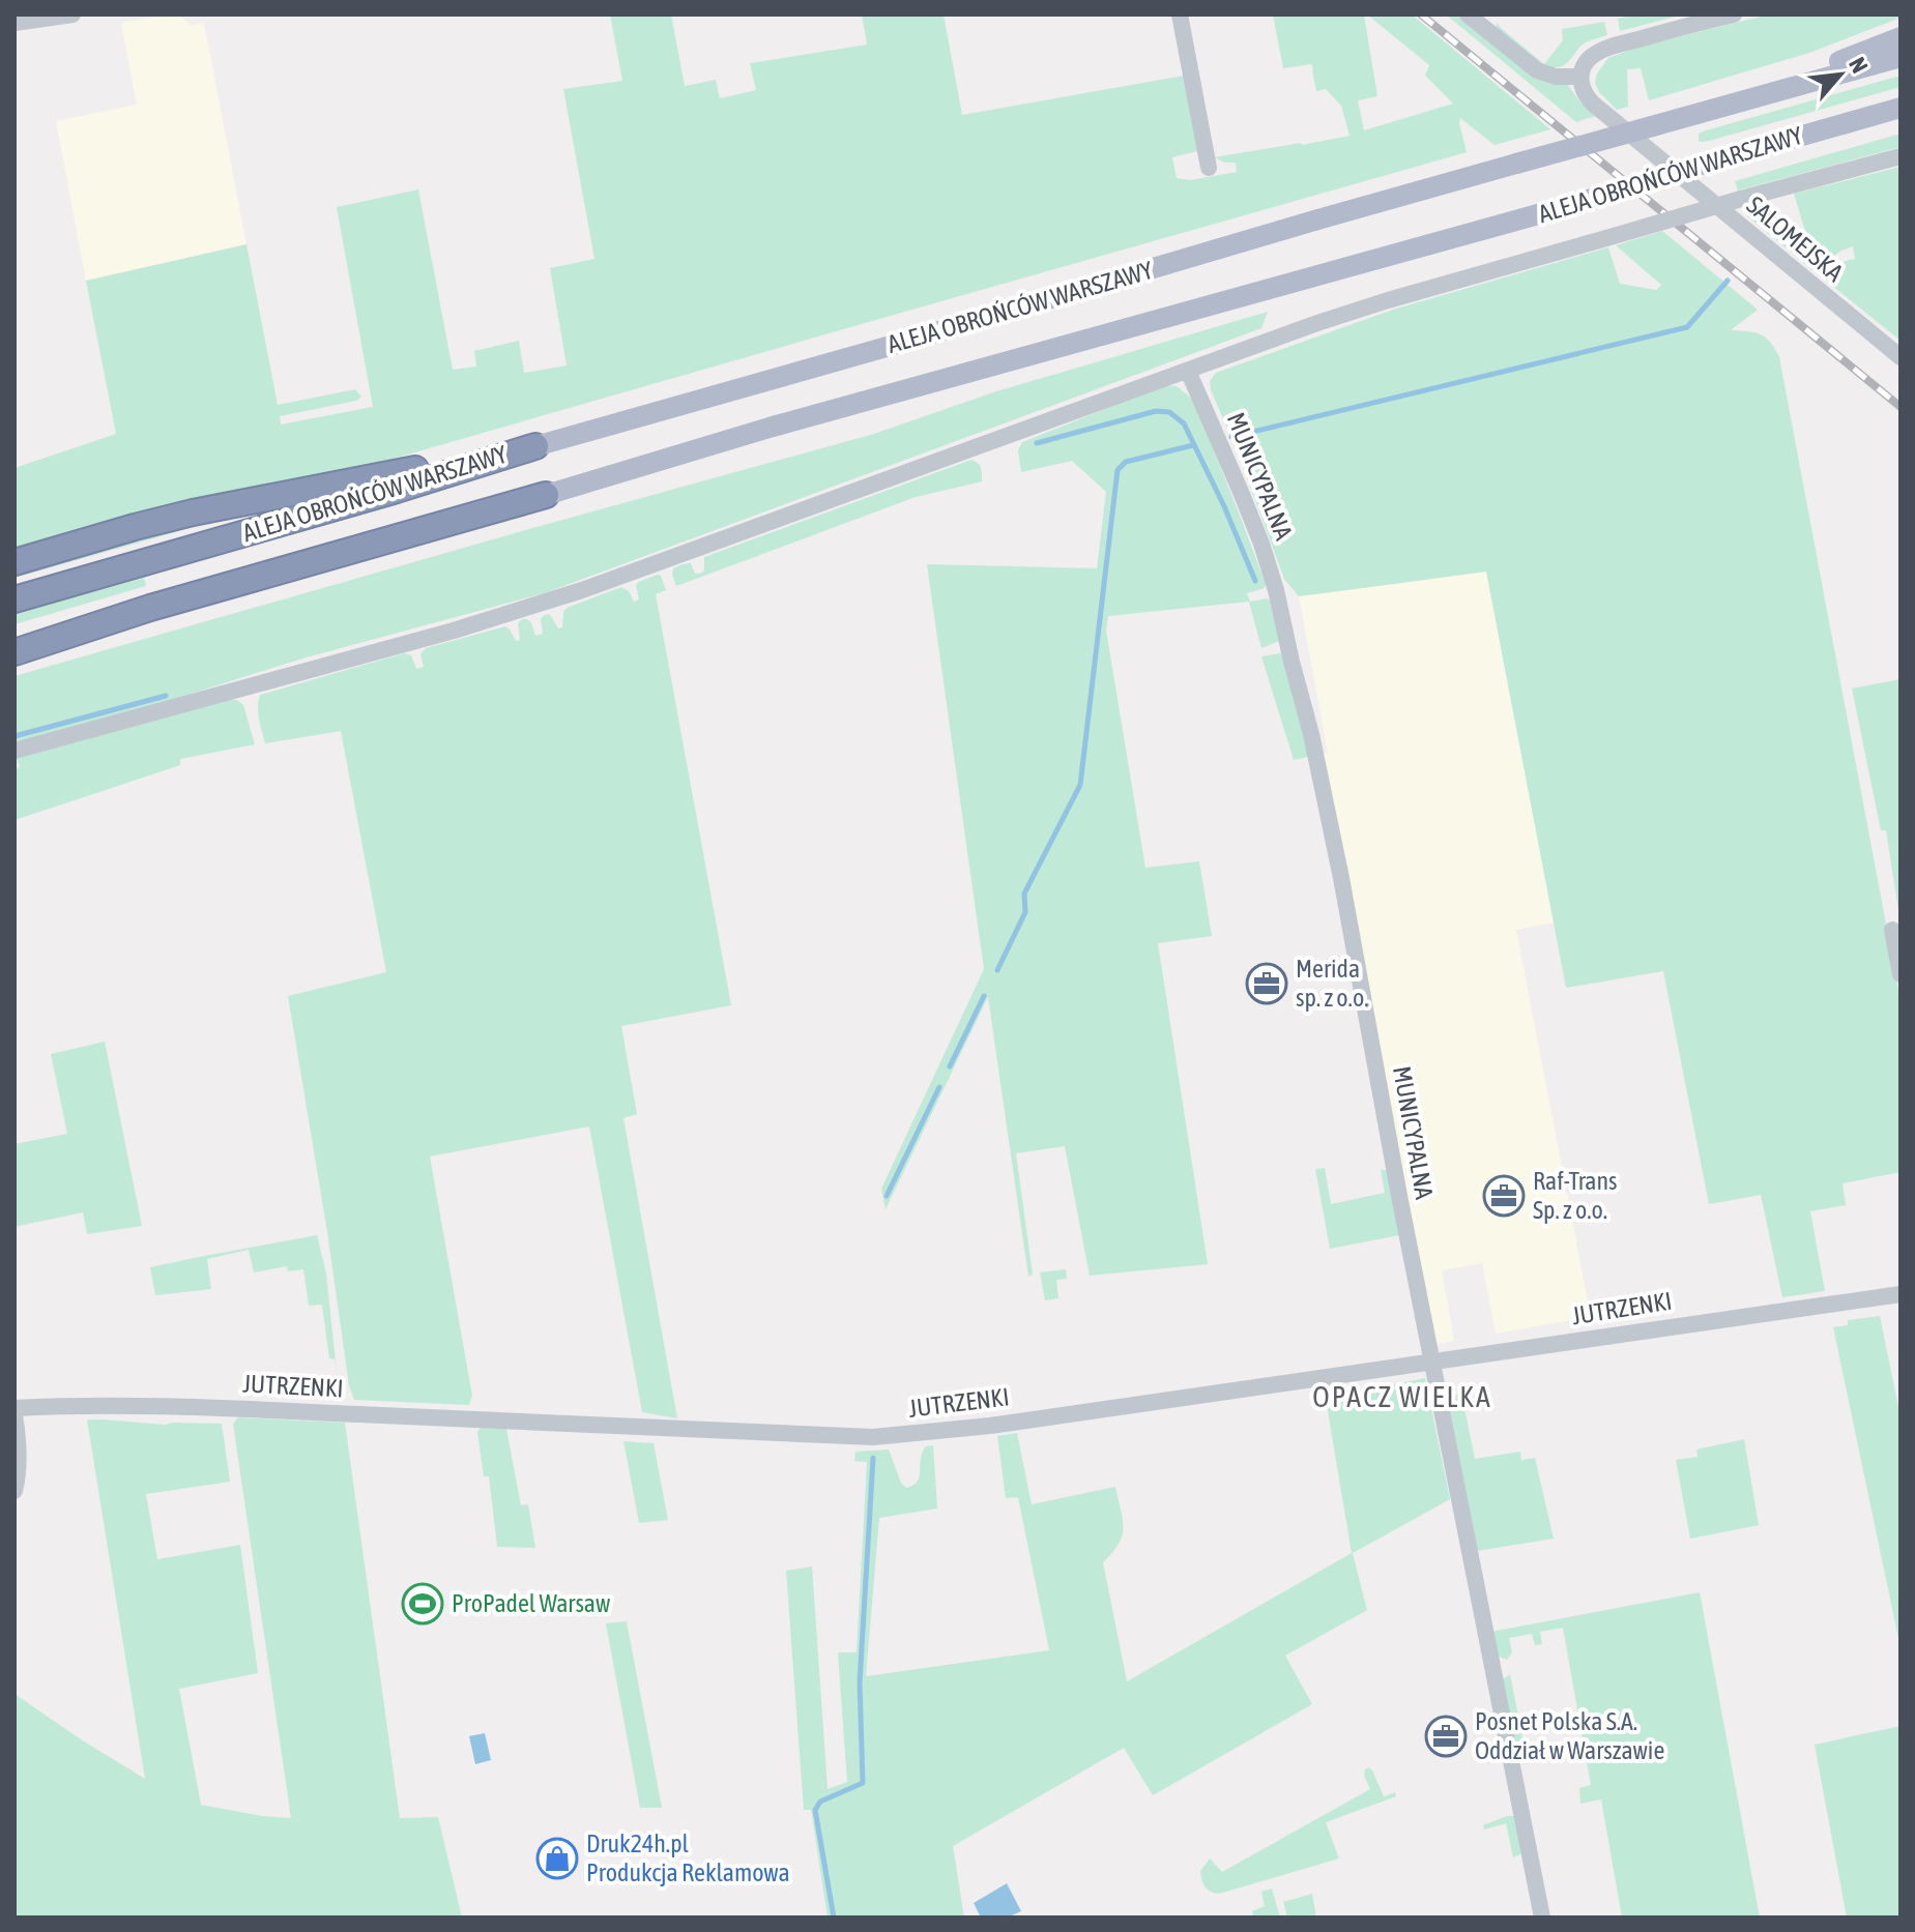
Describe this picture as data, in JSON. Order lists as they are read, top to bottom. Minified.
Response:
{"streets":{"highway":["ALEJA OBROŃCÓW WARSZAWY"],"street":["SALOMEJSKA","MUNICYPALNA","JUTRZENKI"]},"crossings":[["MUNICYPALNA","JUTRZENKI"]],"districts":["OPACZ WIELKA"],"places":{"office":["Merida sp. z o.o.","Raf-Trans Sp. z o.o.","Posnet Polska S.A. Oddział w Warszawie"],"sports":["ProPadel Warsaw"],"shop":["Druk24h.pl Produkcja Reklamowa"]},"north":"top right"}
